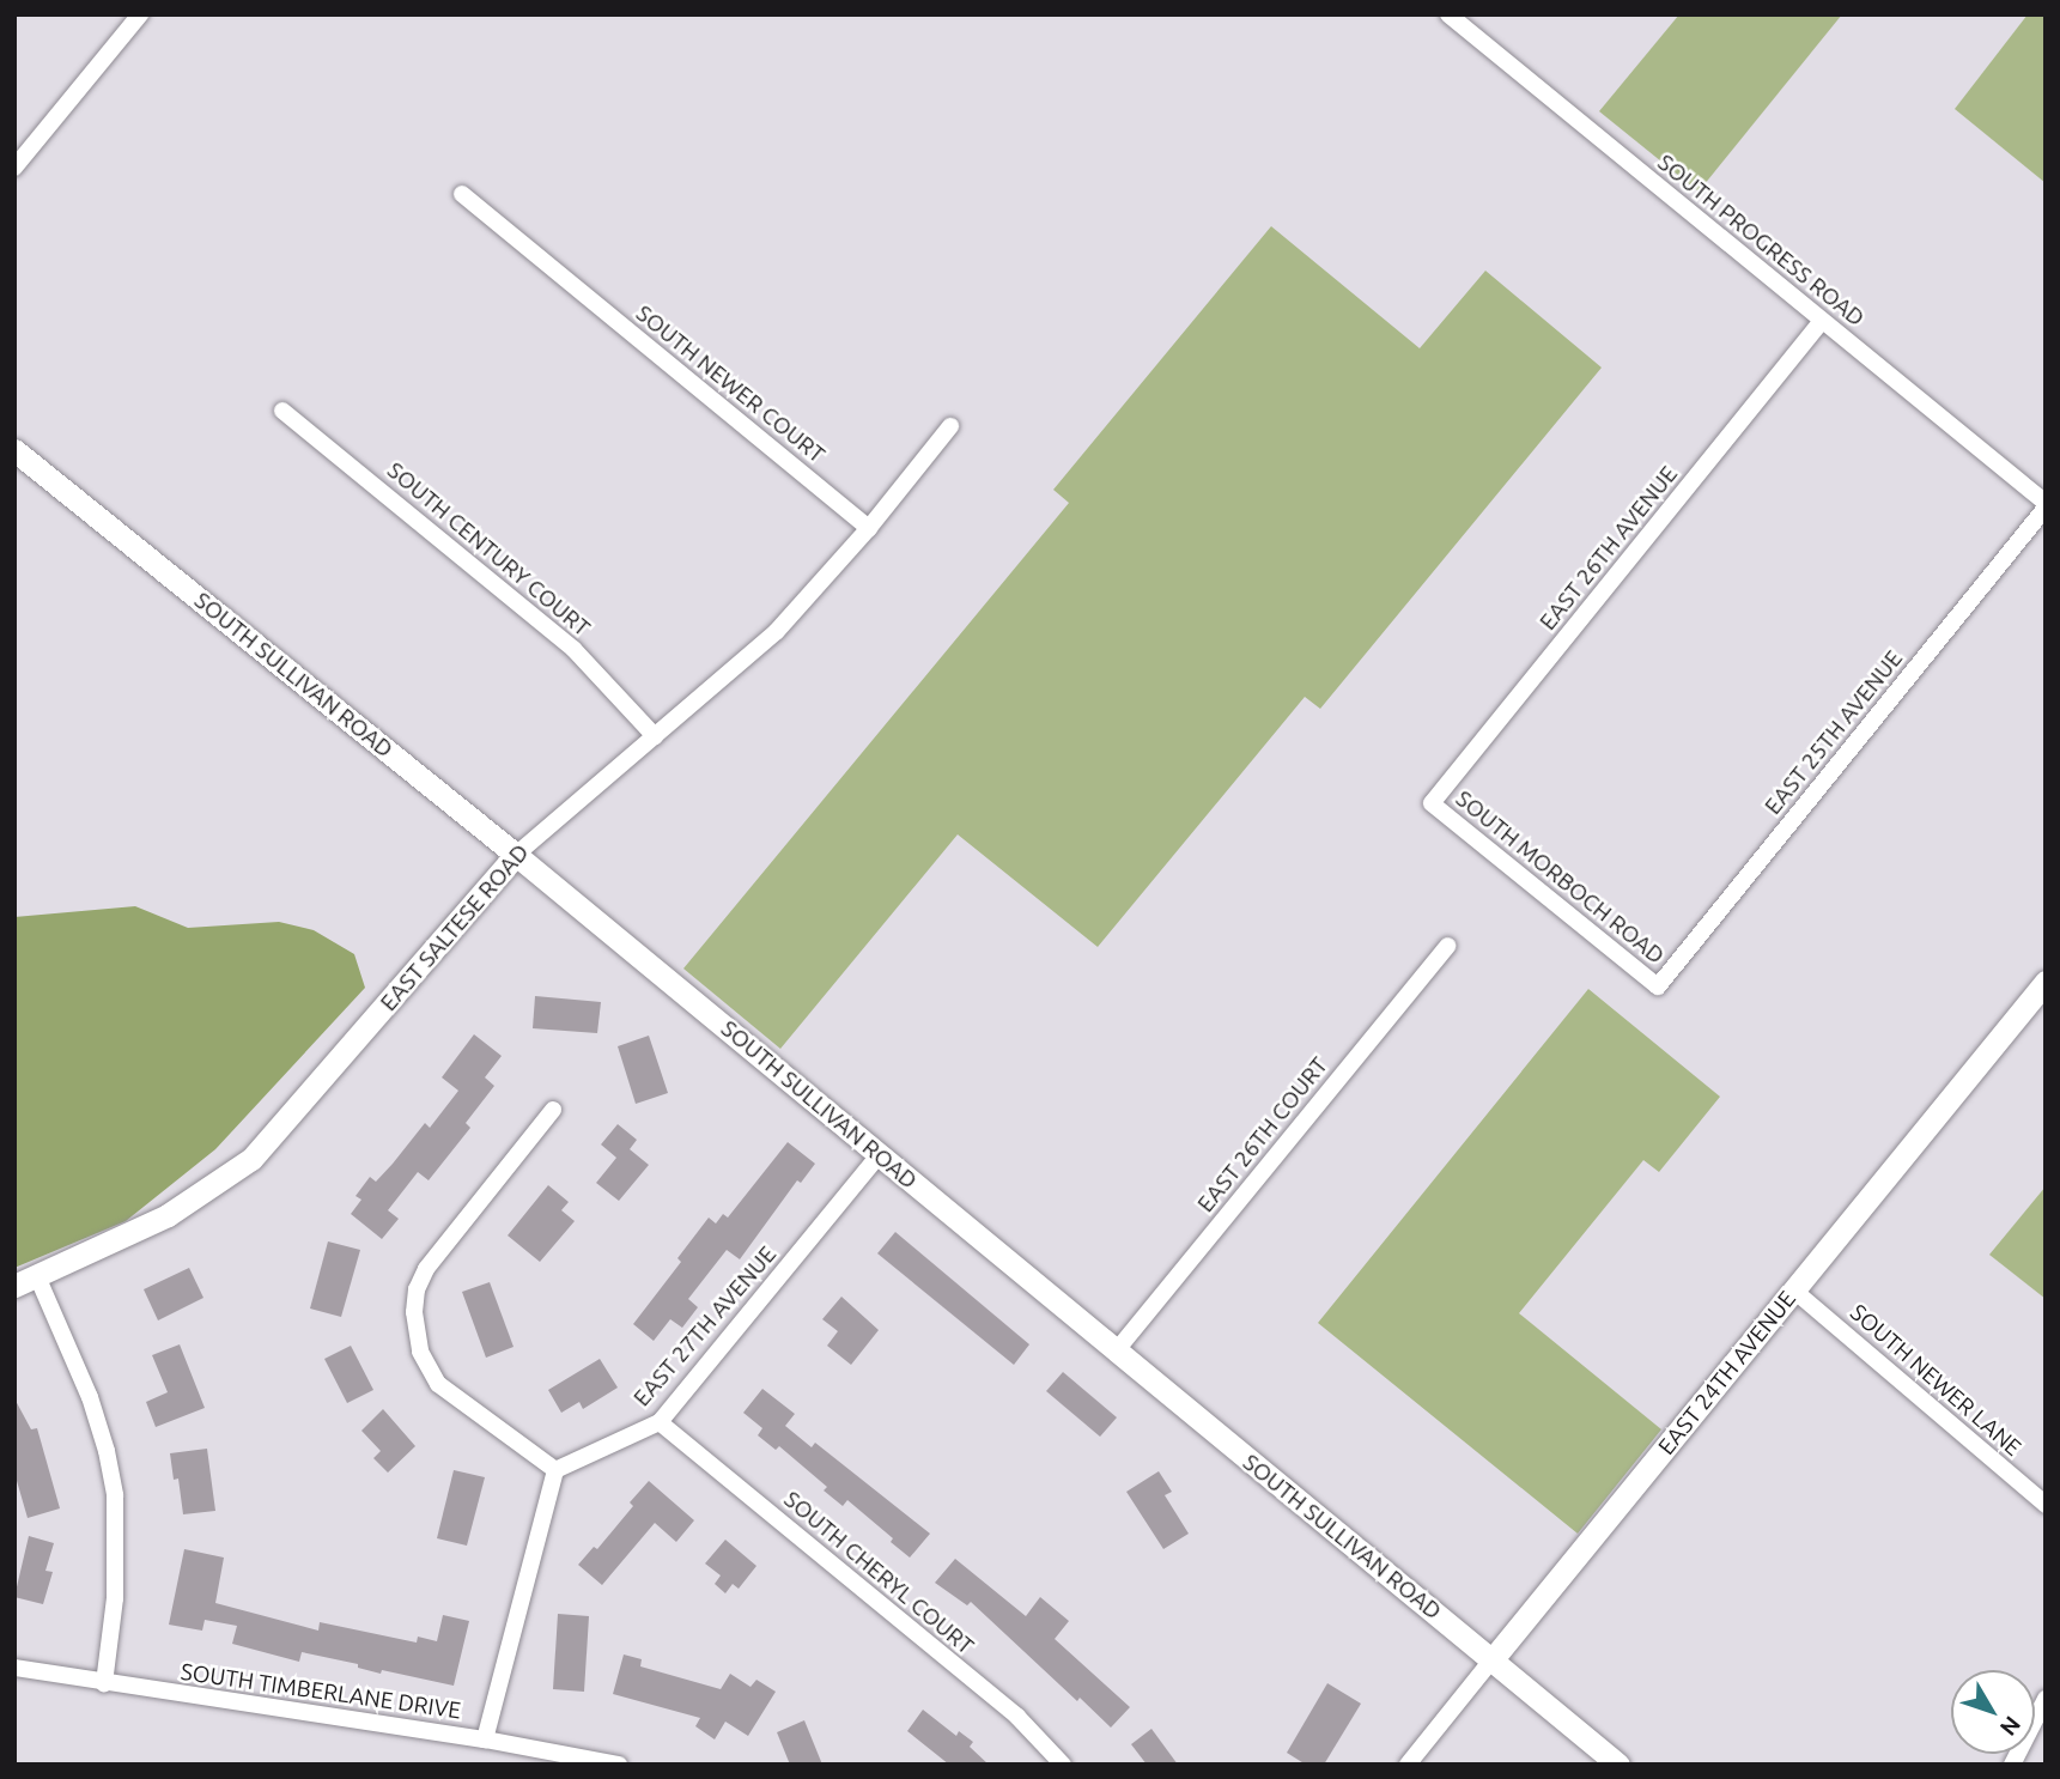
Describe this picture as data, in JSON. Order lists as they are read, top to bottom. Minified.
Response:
{"streets":{"main road":["SOUTH SULLIVAN ROAD","EAST SALTESE ROAD","EAST 24TH AVENUE"],"street":["SOUTH PROGRESS ROAD","SOUTH NEWER COURT","EAST 26TH AVENUE","SOUTH CENTURY COURT","EAST 25TH AVENUE","SOUTH MORBOCH ROAD","EAST 26TH COURT","EAST 27TH AVENUE","SOUTH NEWER LANE","SOUTH CHERYL COURT","SOUTH TIMBERLANE DRIVE"]},"crossings":[["SOUTH PROGRESS ROAD","EAST 26TH AVENUE"],["SOUTH PROGRESS ROAD","EAST 25TH AVENUE"],["SOUTH NEWER COURT","EAST SALTESE ROAD"],["EAST 26TH AVENUE","SOUTH MORBOCH ROAD"],["SOUTH CENTURY COURT","EAST SALTESE ROAD"],["SOUTH SULLIVAN ROAD","EAST SALTESE ROAD"],["SOUTH SULLIVAN ROAD","EAST 26TH COURT"],["SOUTH SULLIVAN ROAD","EAST 27TH AVENUE"],["SOUTH SULLIVAN ROAD","EAST 24TH AVENUE"],["EAST 25TH AVENUE","SOUTH MORBOCH ROAD"],["EAST 27TH AVENUE","SOUTH CHERYL COURT"],["EAST 24TH AVENUE","SOUTH NEWER LANE"]],"north":"bottom right"}
